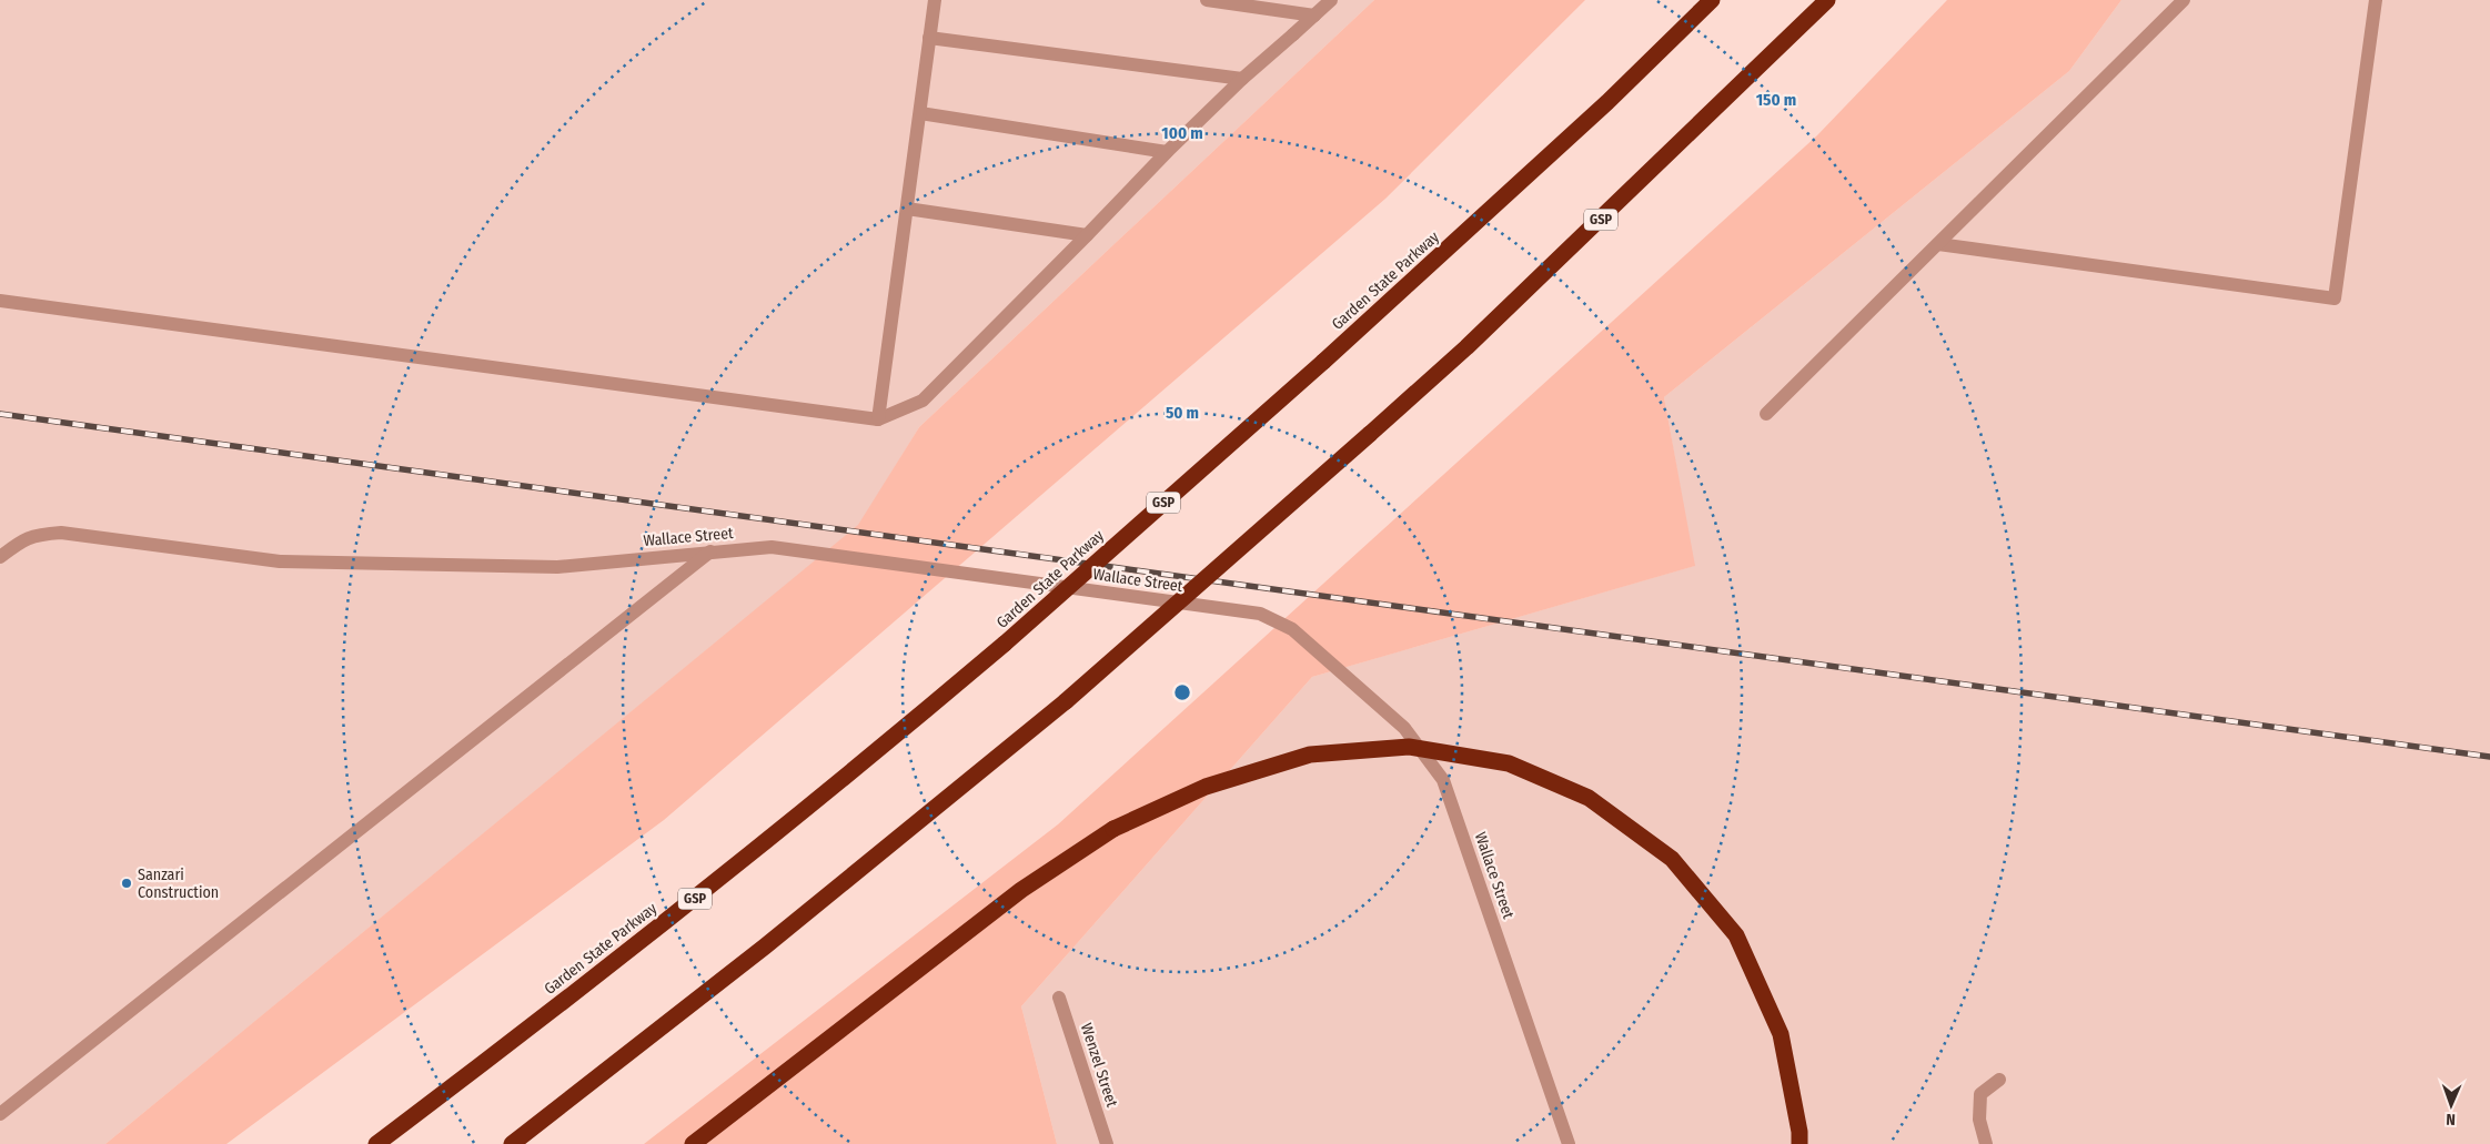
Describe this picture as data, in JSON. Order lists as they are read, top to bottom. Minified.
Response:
{"streets":{"highway":["GSP","Garden State Parkway"],"street":["Wallace Street","Wenzel Street"]},"places":["Sanzari Construction"],"north":"bottom","rings":["150 m","100 m","50 m"]}
